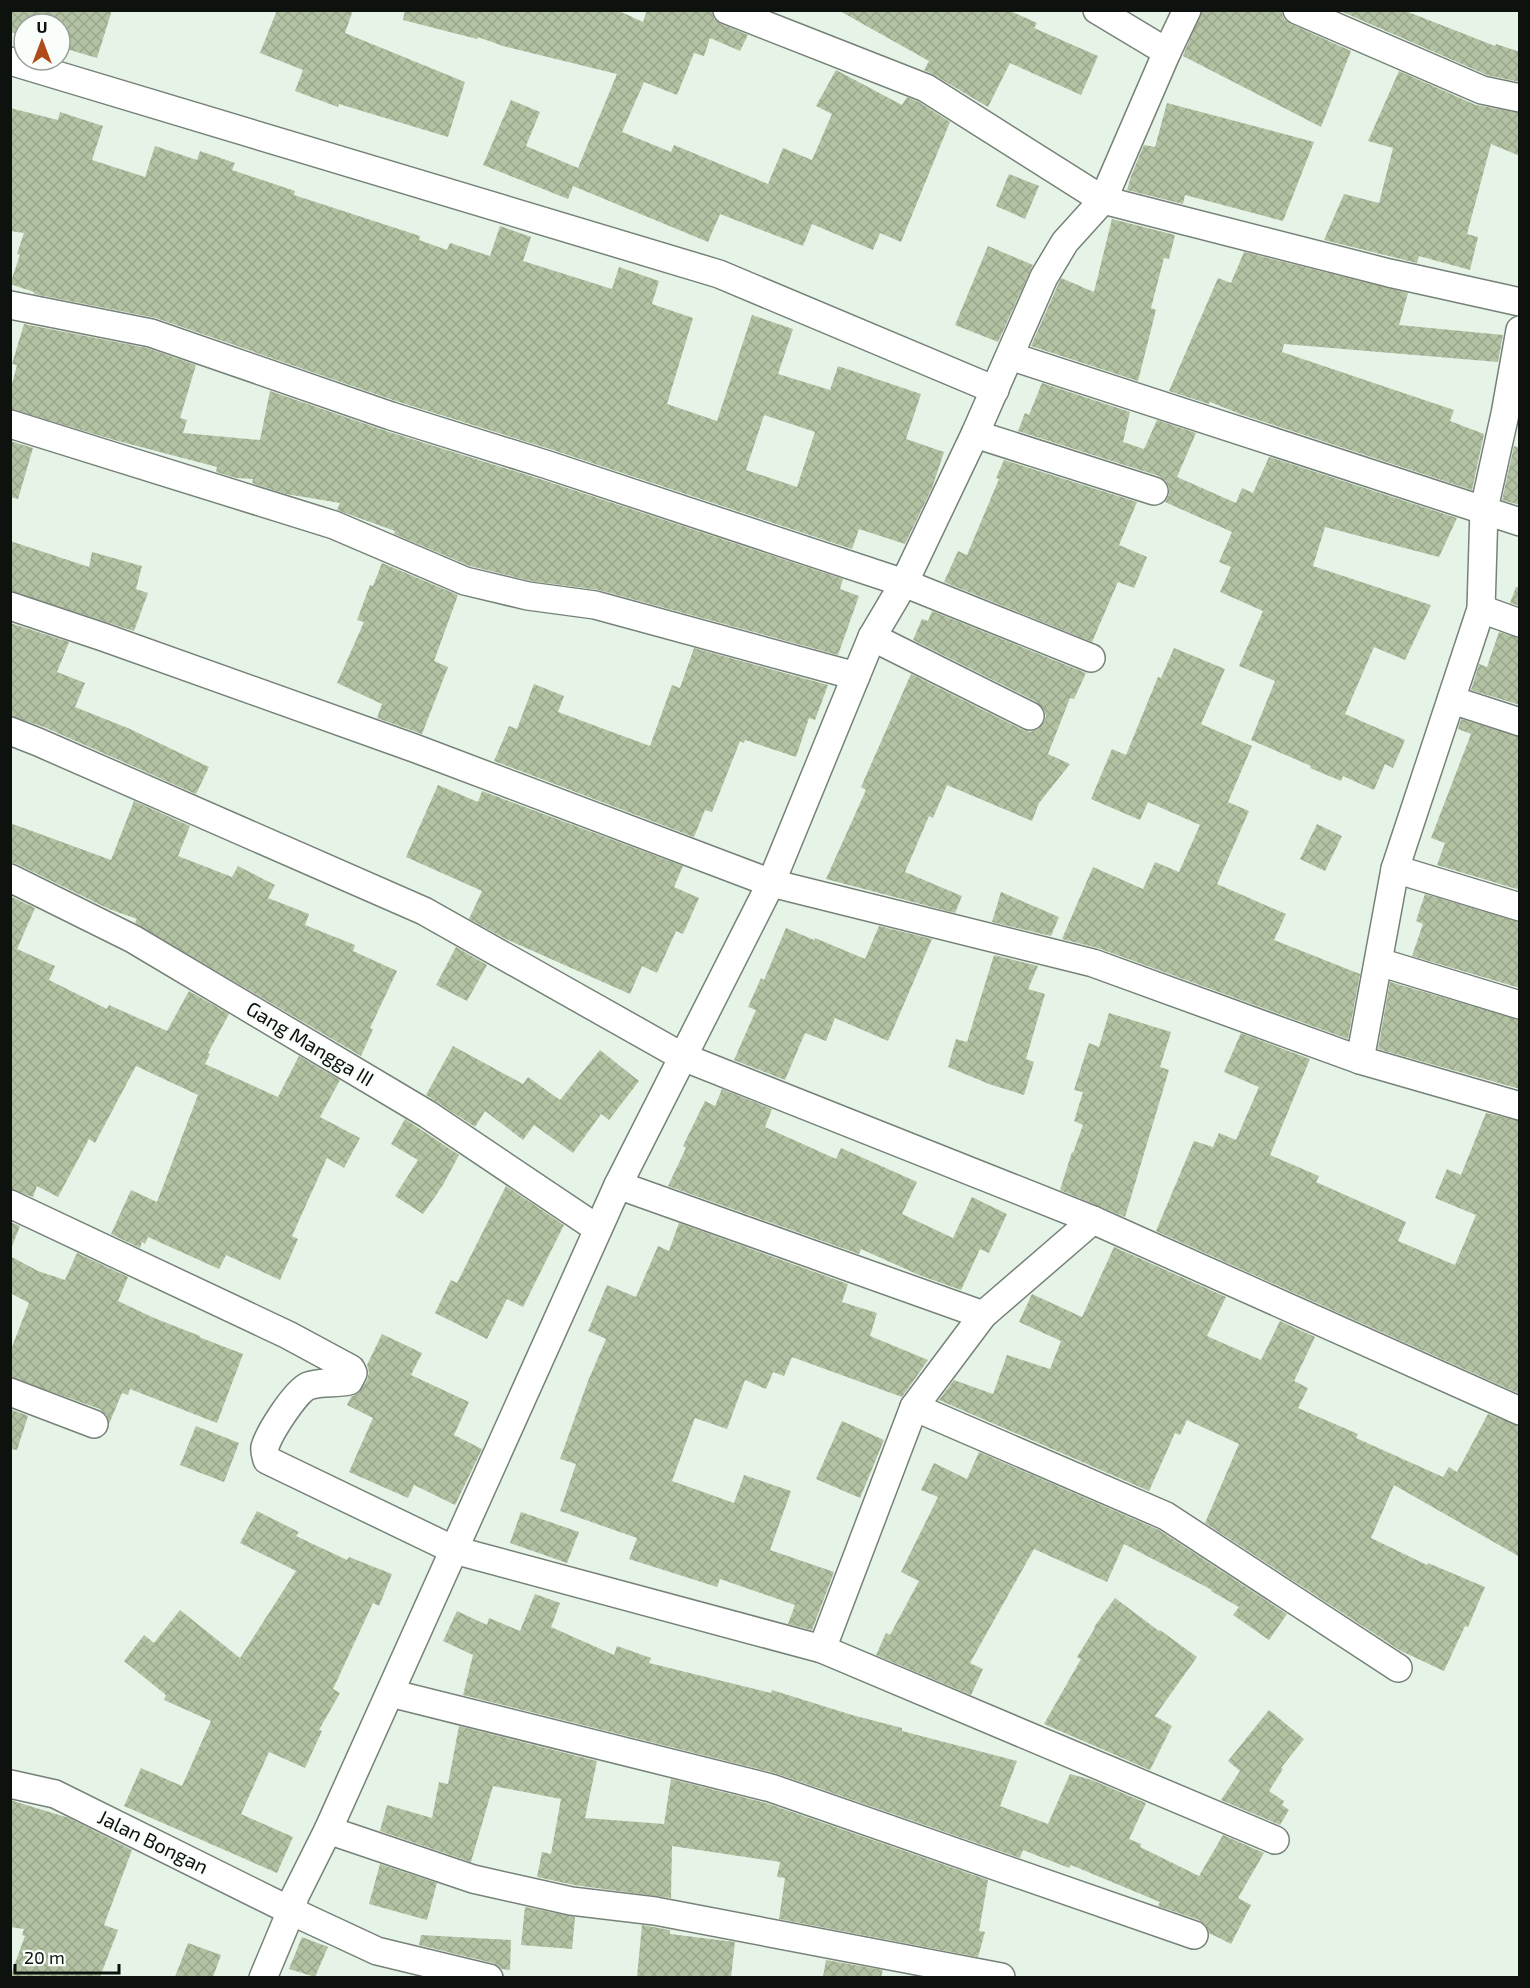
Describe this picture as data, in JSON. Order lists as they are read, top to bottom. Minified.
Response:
{"streets":{"street":["Gang Mangga III","Jalan Bongan"]},"scale_bar":"20 m","north":"top"}
